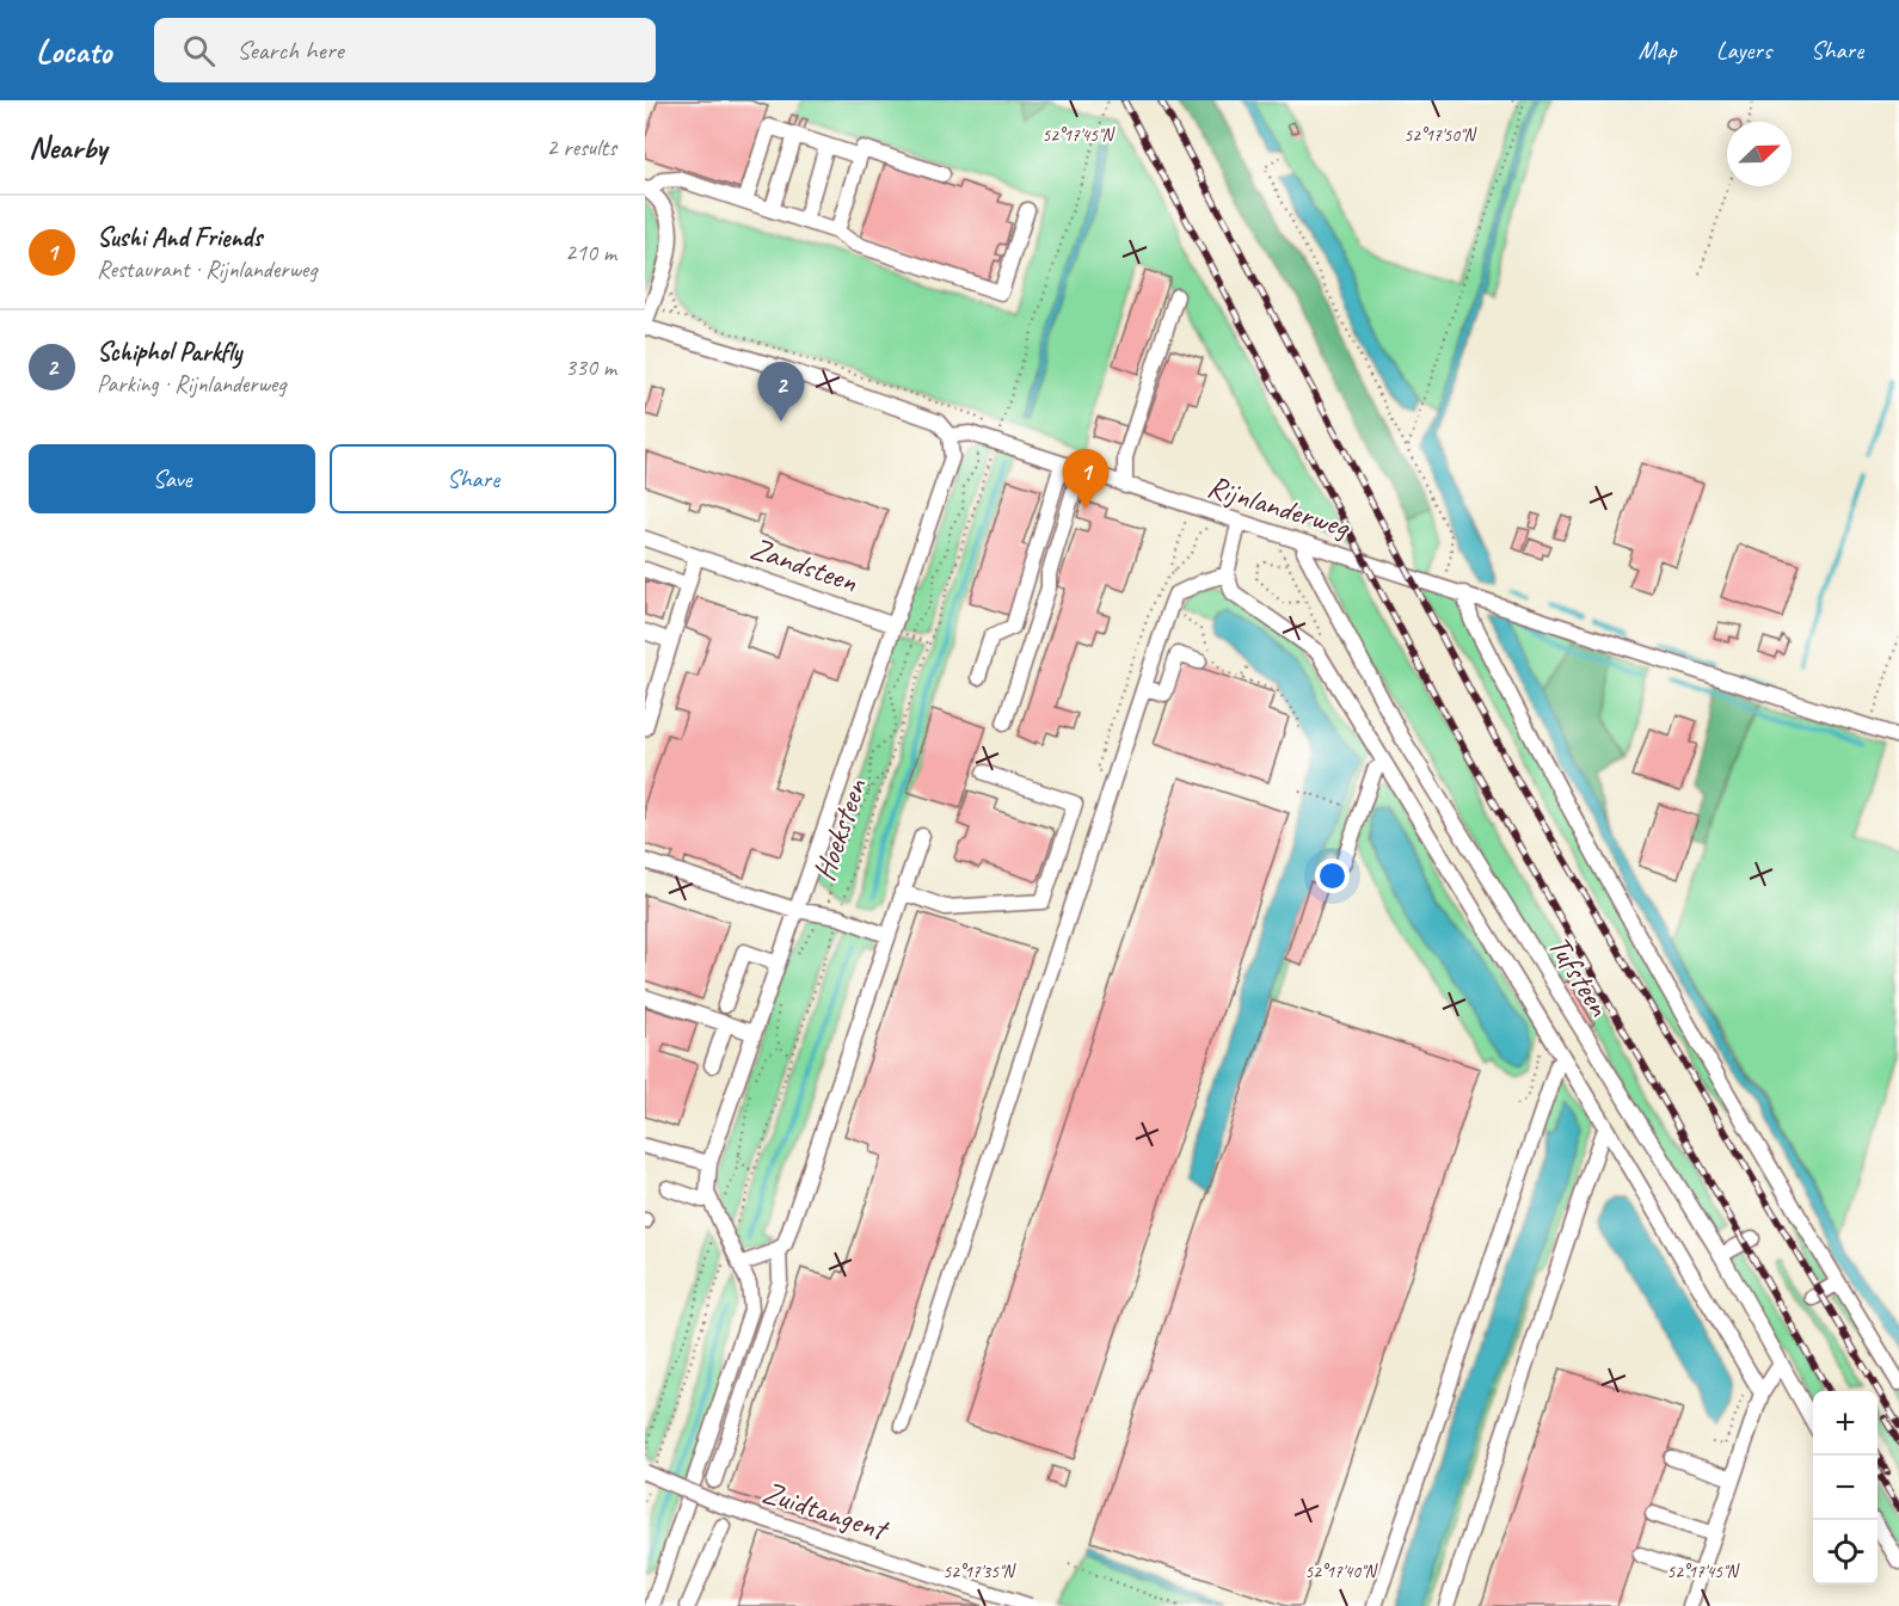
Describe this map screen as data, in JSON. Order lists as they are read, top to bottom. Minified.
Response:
{"streets":{"street":["Rijnlanderweg","Zandsteen","Hoeksteen","Tufsteen","Zuidtangent"]},"crossings":[["Rijnlanderweg","Hoeksteen"],["Rijnlanderweg","Tufsteen"],["Zandsteen","Hoeksteen"],["Hoeksteen","Zuidtangent"]],"north":"top right","page":{"header":"Locato","search":"Search here","nav":["Map","Layers","Share"],"heading":["Nearby","2 results"],"list":[{"mark":"1","name":"Sushi And Friends","note":"Restaurant · Rijnlanderweg","value":"210 m"},{"mark":"2","name":"Schiphol Parkfly","note":"Parking · Rijnlanderweg","value":"330 m"}],"pins":["2","1"],"buttons":["Save","Share"],"map_buttons":["+","−"]},"coordinates":["52°17'45\"N","52°17'50\"N","52°17'35\"N","52°17'40\"N"]}
